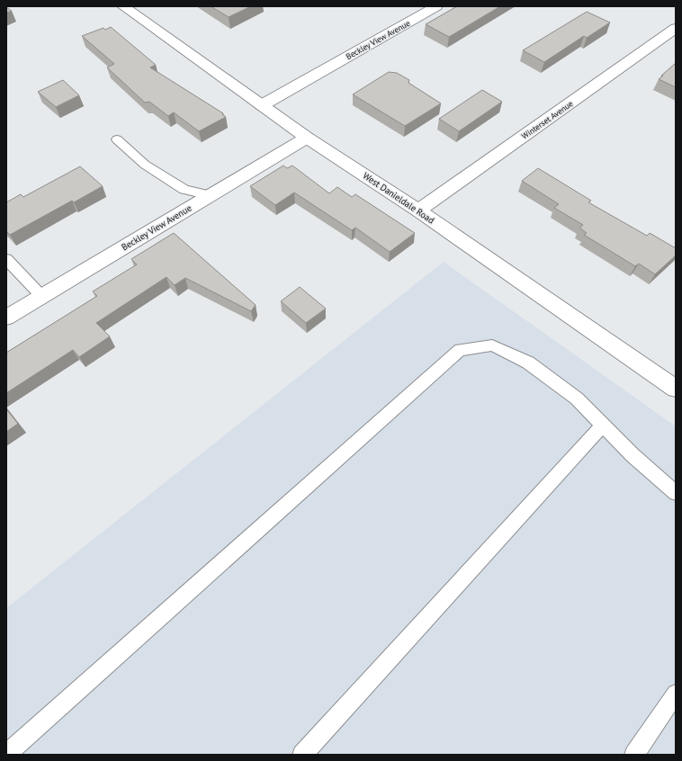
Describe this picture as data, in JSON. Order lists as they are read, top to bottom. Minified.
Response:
{"streets":{"street":["Beckley View Avenue","Winterset Avenue","West Danieldale Road"]},"crossings":[["Beckley View Avenue","West Danieldale Road"],["Winterset Avenue","West Danieldale Road"]]}
